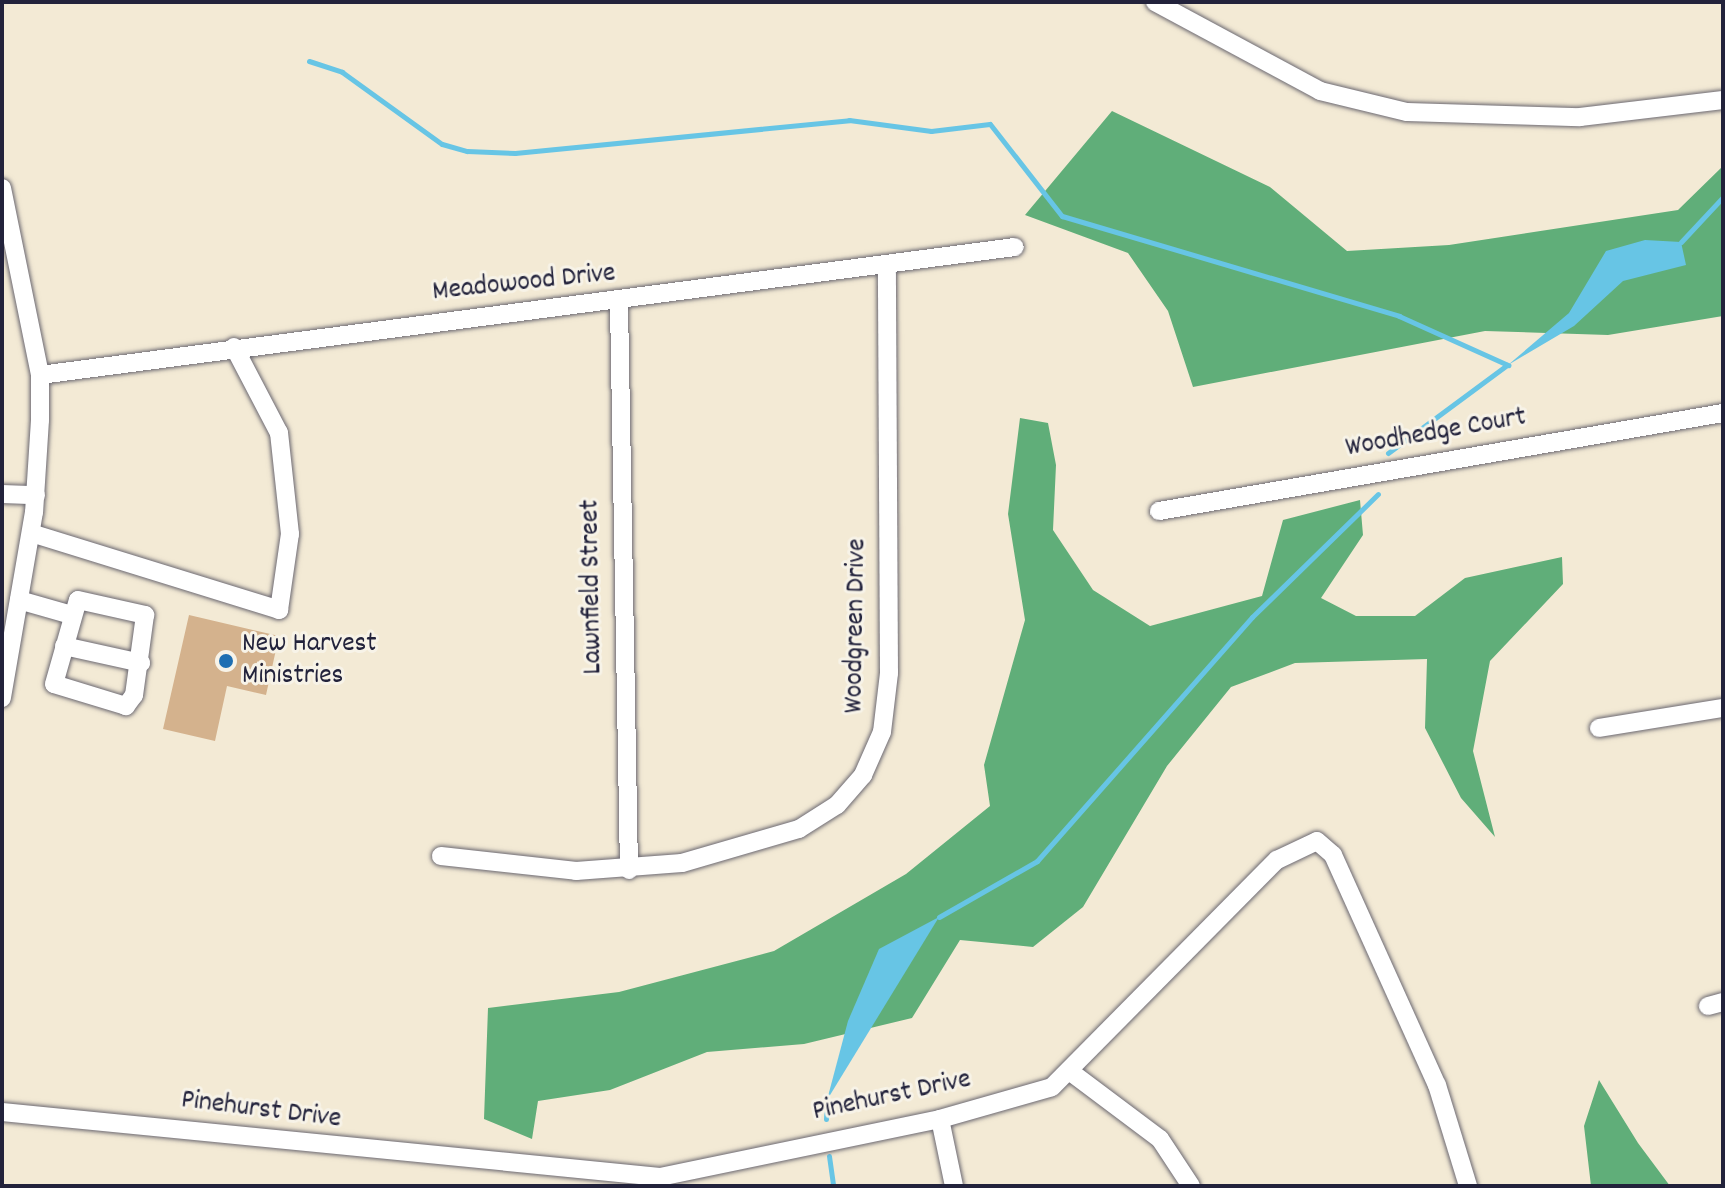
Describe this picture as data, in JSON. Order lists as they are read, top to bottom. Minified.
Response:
{"streets":{"street":["Meadowood Drive","Woodhedge Court","Lawnfield Street","Woodgreen Drive","Pinehurst Drive"]},"crossings":[["Meadowood Drive","Lawnfield Street"],["Meadowood Drive","Woodgreen Drive"],["Lawnfield Street","Woodgreen Drive"]],"places":["New Harvest Ministries"]}
